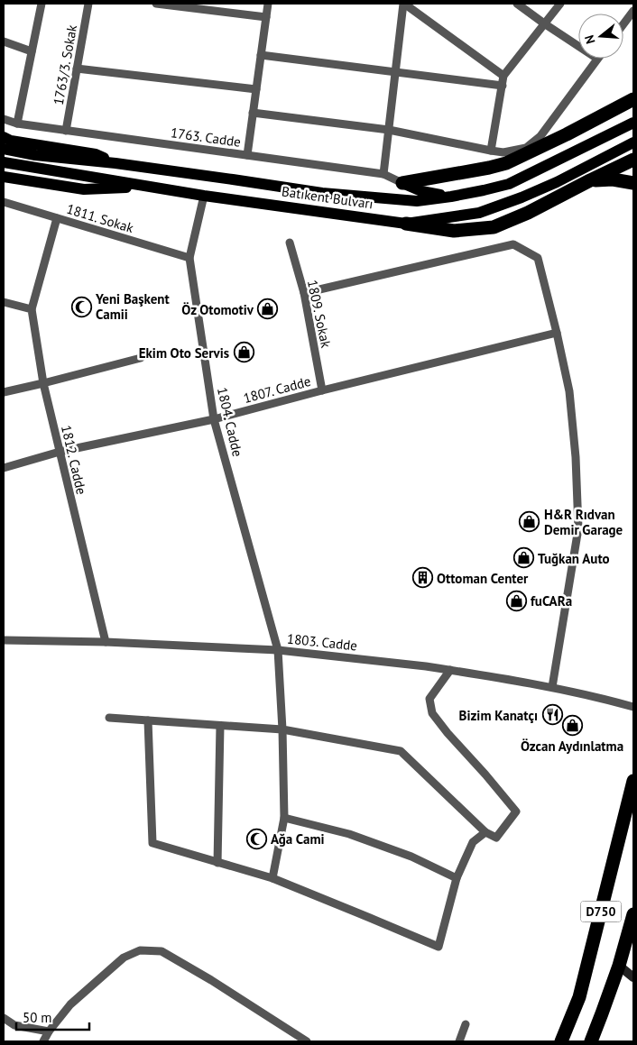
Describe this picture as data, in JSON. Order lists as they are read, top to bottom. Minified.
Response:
{"streets":{"highway":["D750"],"main road":["Batıkent Bulvarı"],"street":["1763/3. Sokak","1763. Cadde","1811. Sokak","1809. Sokak","1807. Cadde","1804. Cadde","1812. Cadde","1803. Cadde"]},"crossings":[["1763/3. Sokak","1763. Cadde"],["Batıkent Bulvarı","1804. Cadde"],["1811. Sokak","1804. Cadde"],["1809. Sokak","1807. Cadde"],["1807. Cadde","1804. Cadde"],["1807. Cadde","1812. Cadde"],["1804. Cadde","1803. Cadde"],["1812. Cadde","1803. Cadde"]],"places":{"mosque":["Yeni Başkent Camii","Ağa Cami"],"shop":["Öz Otomotiv","Ekim Oto Servis","H&R Rıdvan Demir Garage","Tuğkan Auto","fuCARa","Özcan Aydınlatma"],"building":["Ottoman Center"],"restaurant":["Bizim Kanatçı"]},"scale_bar":"50 m","north":"left"}
